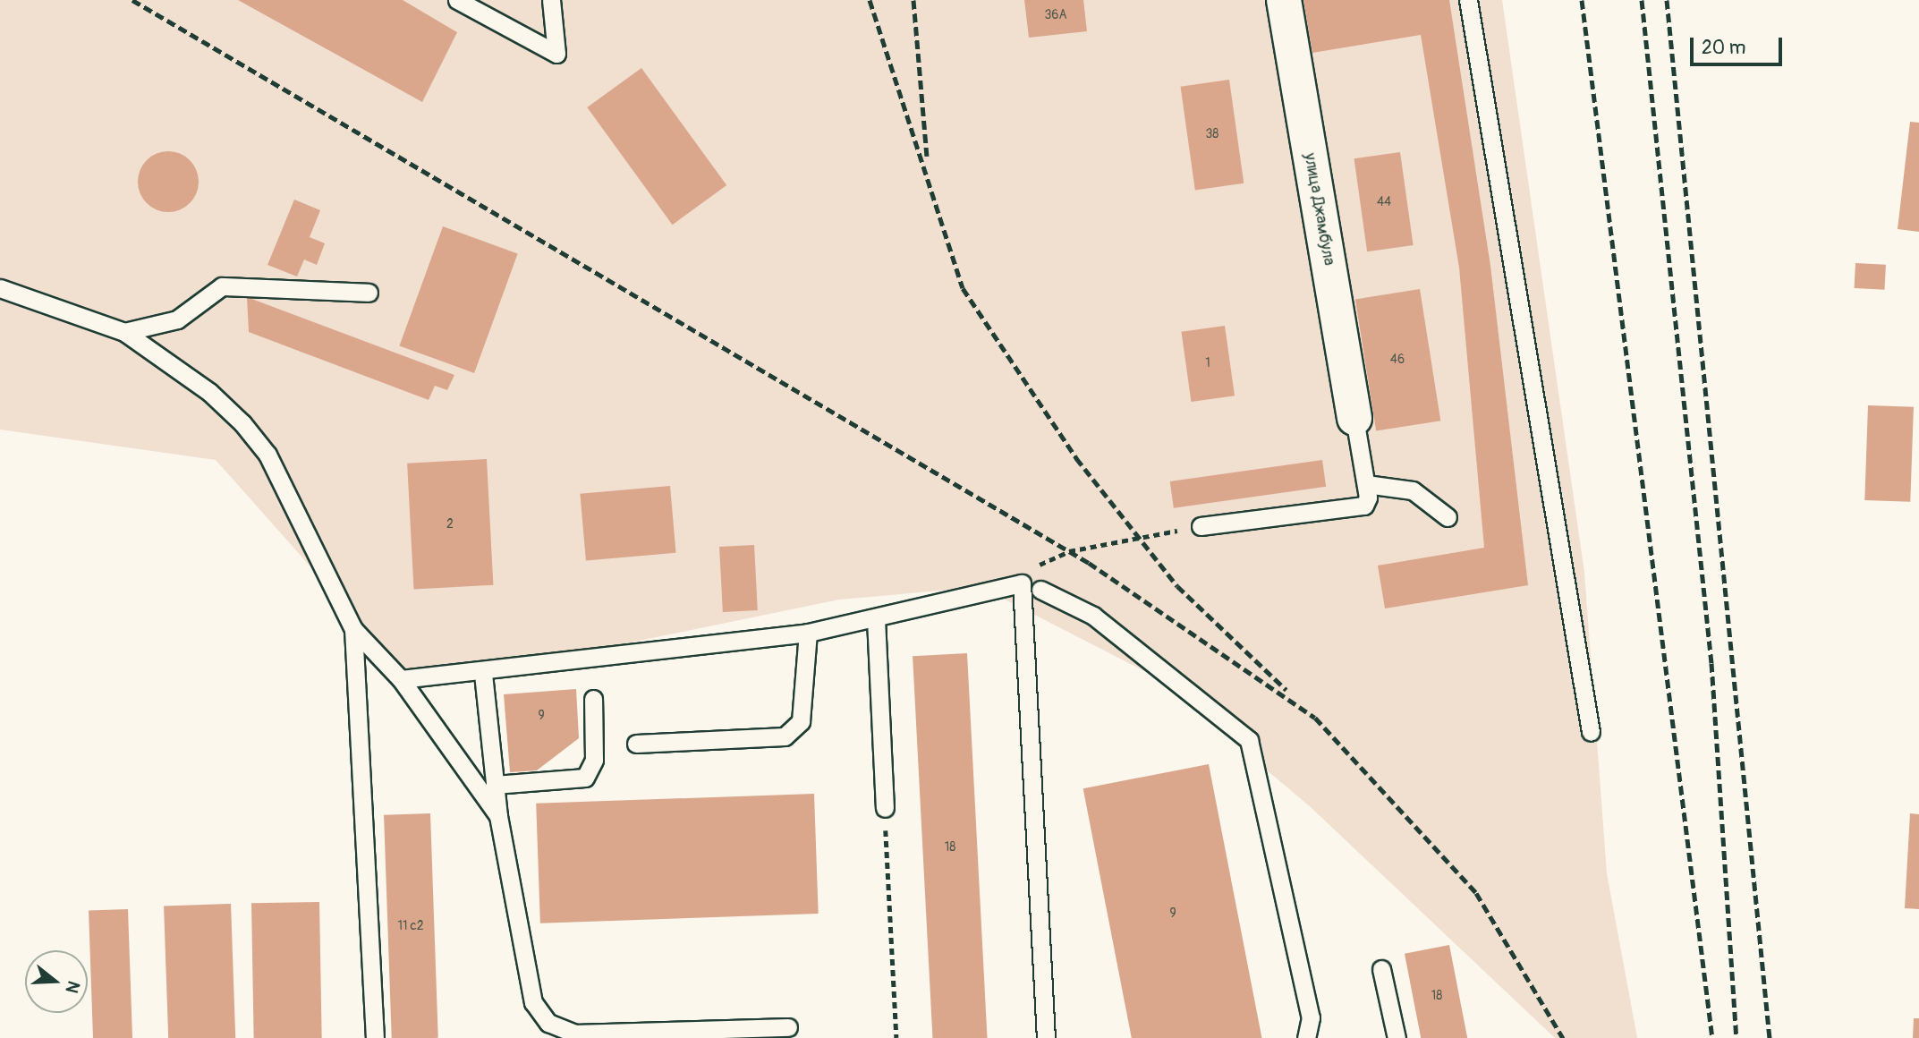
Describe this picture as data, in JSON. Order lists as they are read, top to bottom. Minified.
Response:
{"streets":{"street":["улица Джамбула"]},"house_numbers":["36А","38","44","46","1","2","9","18","9","11 с2","18"],"scale_bar":"20 m","north":"right"}
